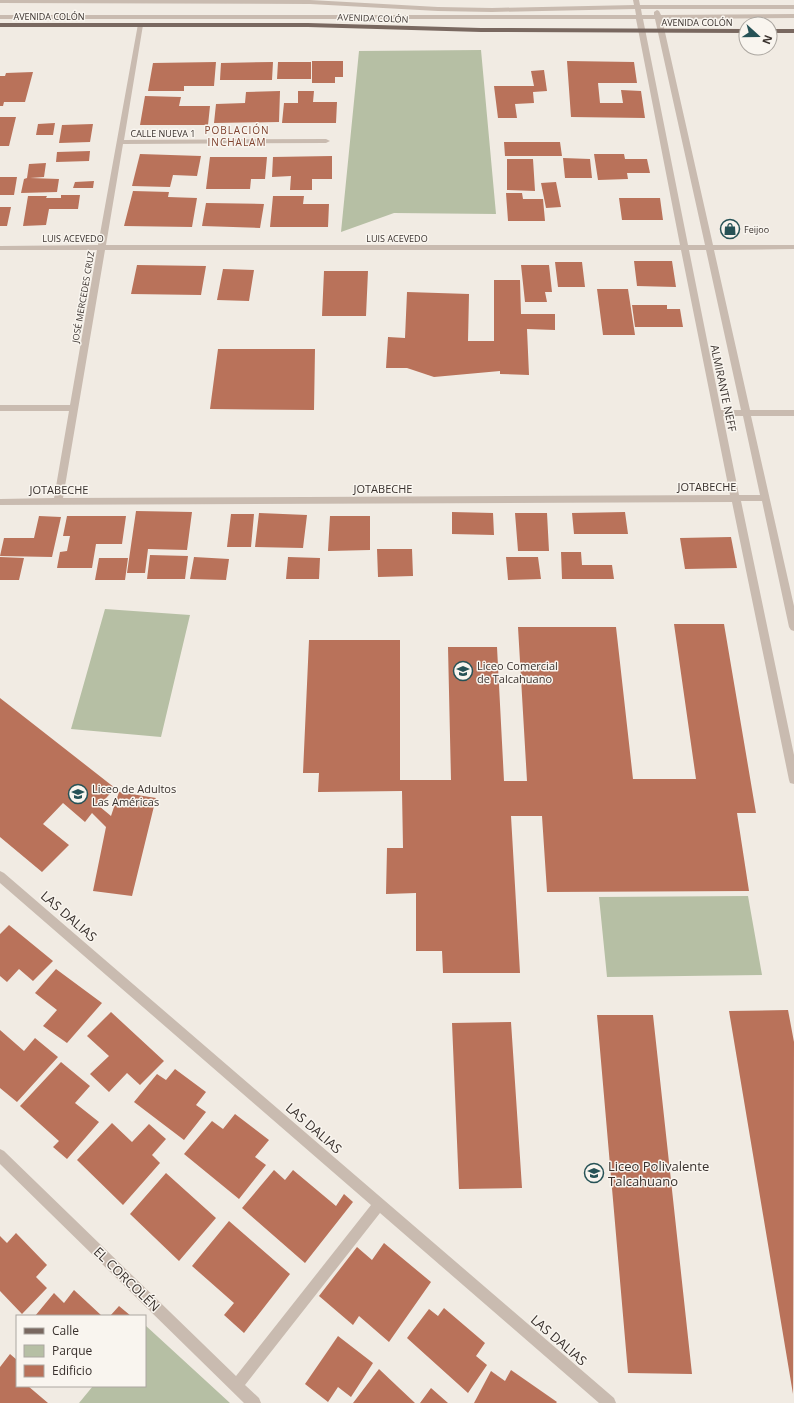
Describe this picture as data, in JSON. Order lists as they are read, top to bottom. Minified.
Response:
{"streets":{"main road":["AVENIDA COLÓN"],"street":["CALLE NUEVA 1","LUIS ACEVEDO","JOSÉ MERCEDES CRUZ","ALMIRANTE NEFF","JOTABECHE","LAS DALIAS","EL CORCOLÉN"]},"crossings":[["AVENIDA COLÓN","JOSÉ MERCEDES CRUZ"],["AVENIDA COLÓN","ALMIRANTE NEFF"],["CALLE NUEVA 1","JOSÉ MERCEDES CRUZ"],["LUIS ACEVEDO","JOSÉ MERCEDES CRUZ"],["LUIS ACEVEDO","ALMIRANTE NEFF"],["JOSÉ MERCEDES CRUZ","JOTABECHE"],["ALMIRANTE NEFF","JOTABECHE"]],"districts":["POBLACIÓN INCHALAM"],"places":{"shop":["Feijoo"],"school or university":["Liceo Comercial de Talcahuano","Liceo de Adultos Las Américas","Liceo Polivalente Talcahuano"]},"legend":["Calle","Parque","Edificio"],"north":"right"}
